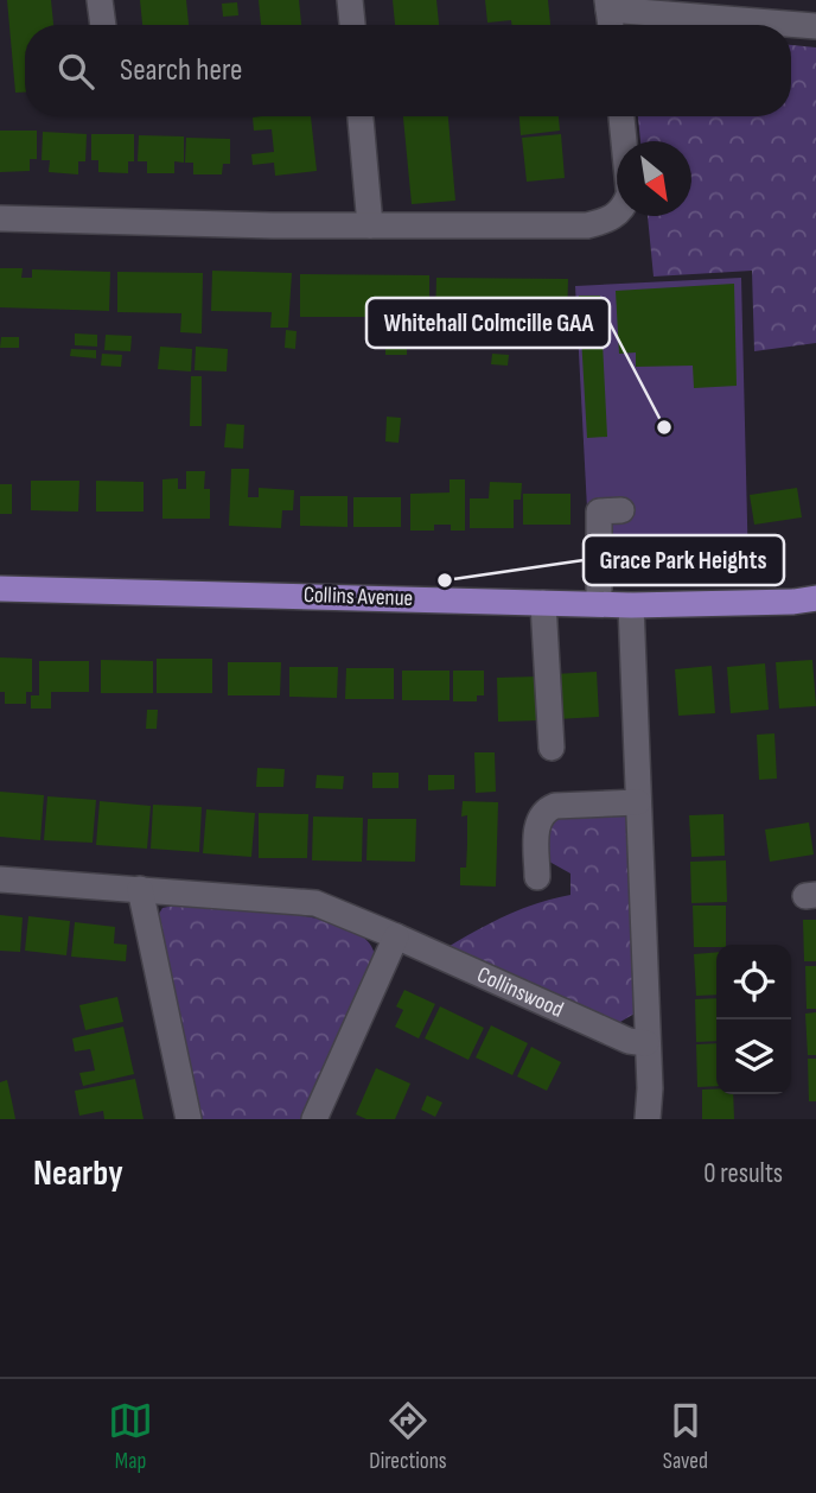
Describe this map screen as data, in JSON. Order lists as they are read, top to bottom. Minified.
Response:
{"streets":{"main road":["Collins Avenue"],"street":["Collinswood"]},"places":["Whitehall Colmcille GAA","Grace Park Heights"],"north":"bottom right","page":{"search":"Search here","heading":["Nearby","0 results"],"nav":["Map","Directions","Saved"]}}
